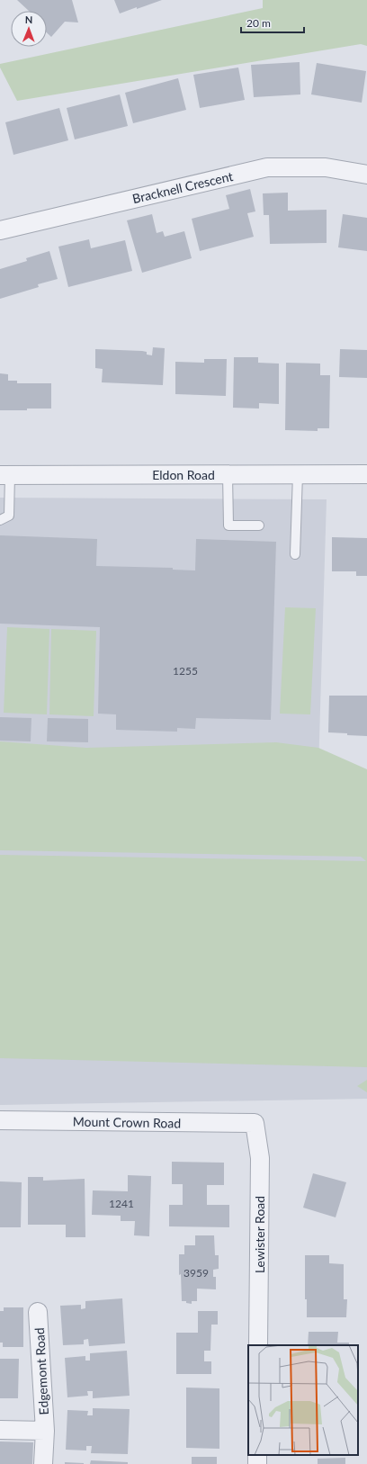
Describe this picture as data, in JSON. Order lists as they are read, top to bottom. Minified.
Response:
{"streets":{"street":["Bracknell Crescent","Eldon Road","Mount Crown Road","Lewister Road","Edgemont Road"]},"crossings":[["Mount Crown Road","Lewister Road"]],"house_numbers":["1255","1241","3959"],"scale_bar":"20 m","north":"top"}
